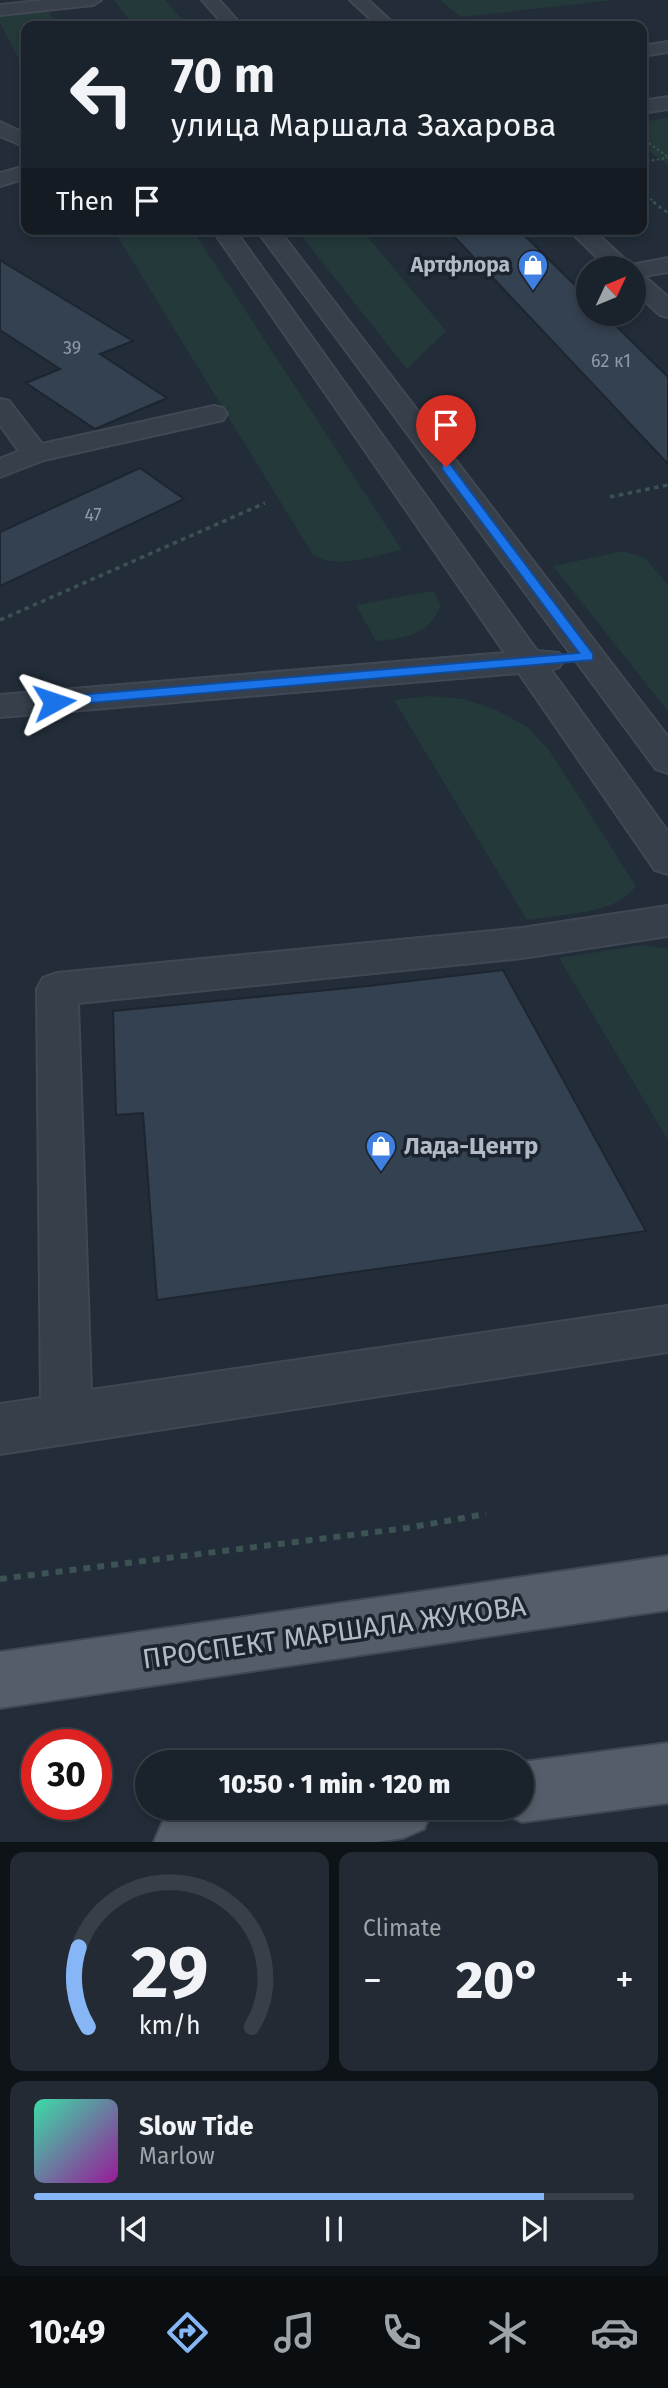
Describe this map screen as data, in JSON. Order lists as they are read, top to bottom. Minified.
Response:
{"streets":{"main road":["ПРОСПЕКТ МАРШАЛА ЖУКОВА"]},"places":{"shop":["Артфлора","Лада-Центр"]},"house_numbers":["39","62 к1","47"],"north":"top right","page":{"turn":["70 m","улица Маршала Захарова"],"then":"Then","limit":"30","trip":"10:50 · 1 min · 120 m","tile":"Climate","heat":["−","20°","+"],"song":["Slow Tide","Marlow"],"tabs":"10:49","gauge":["29","km/h"]}}
